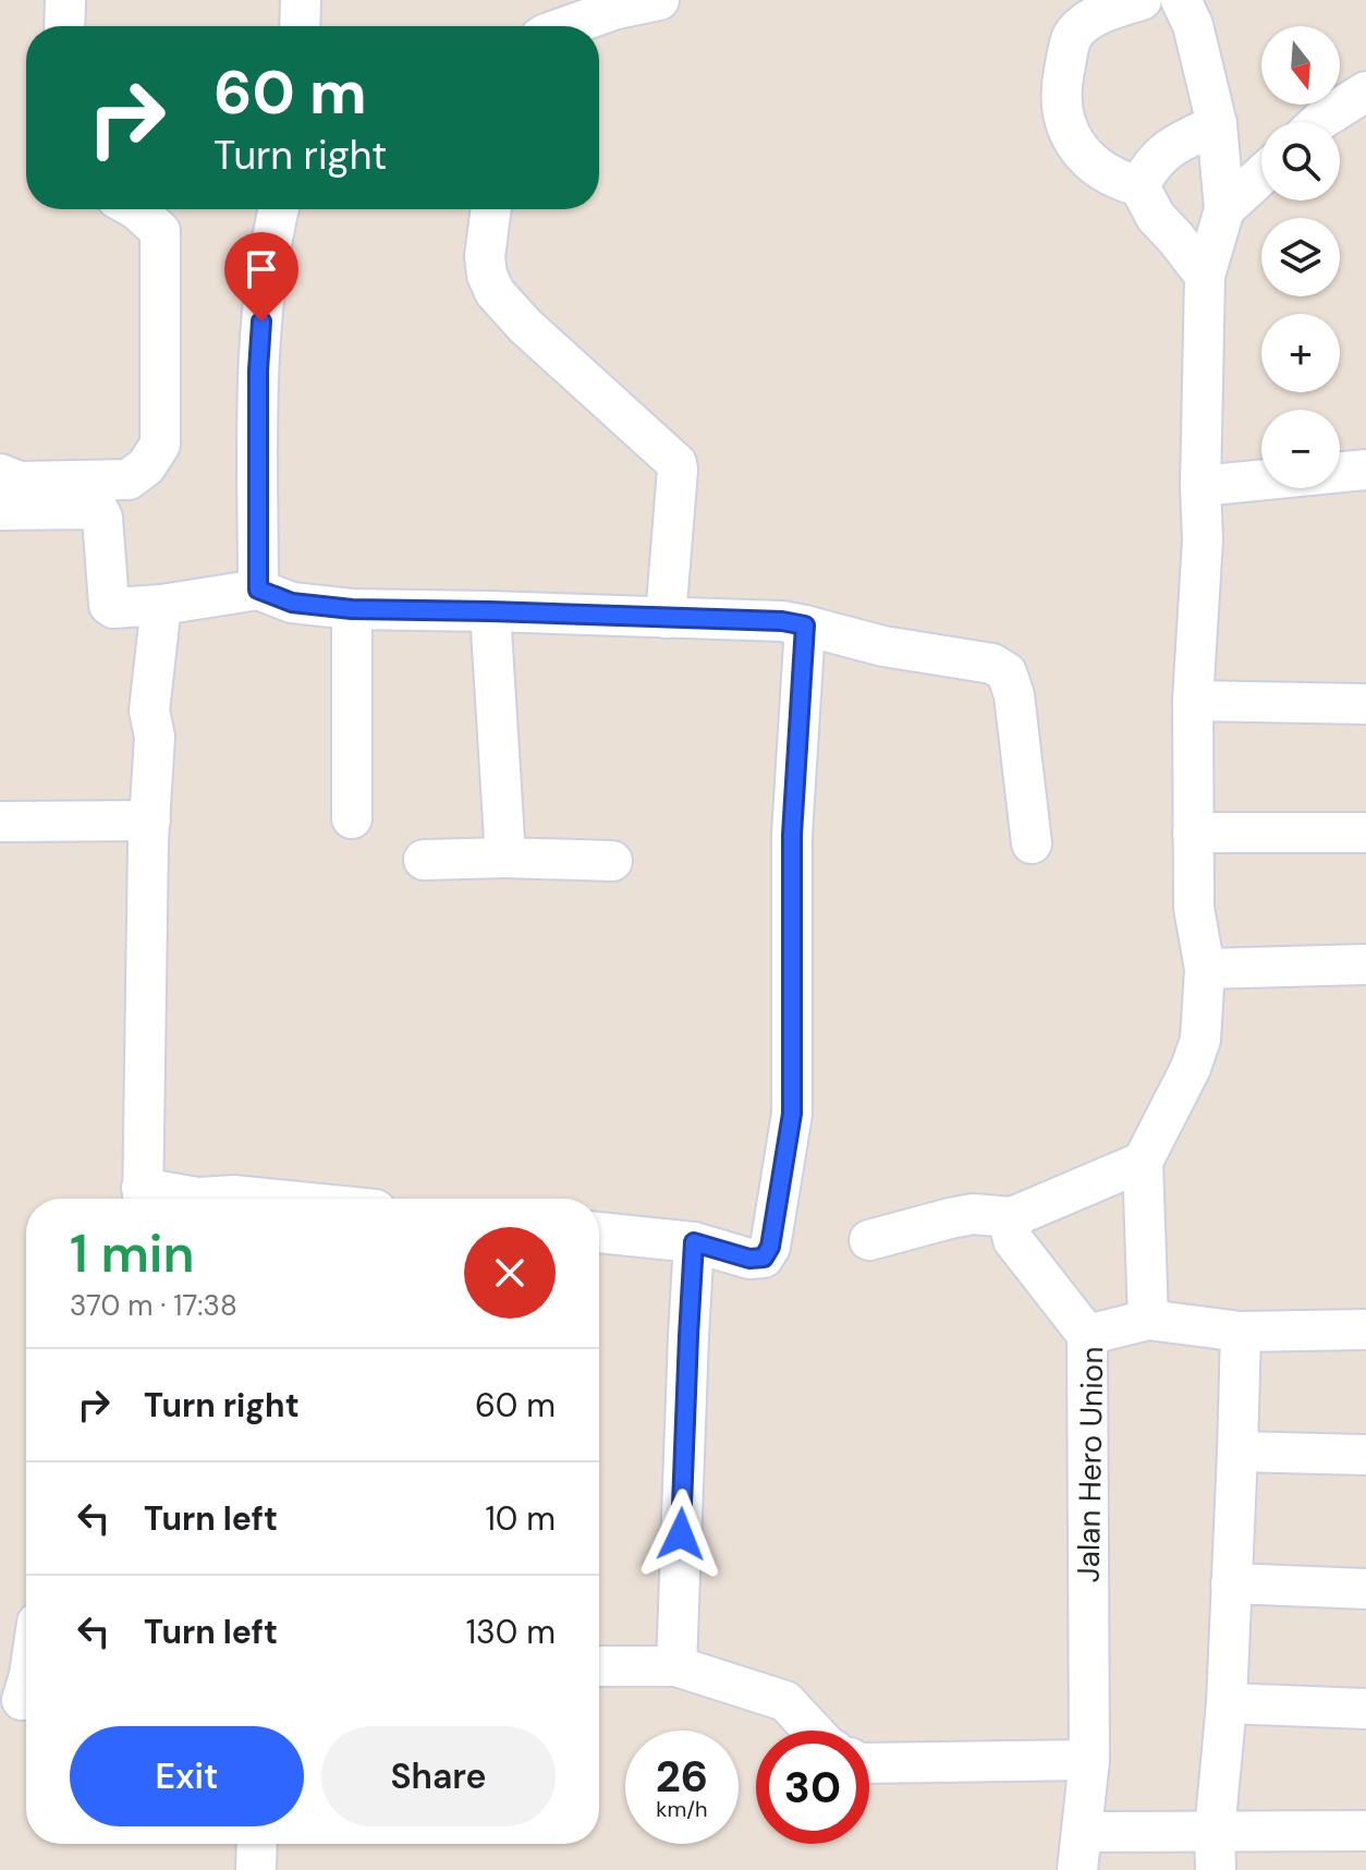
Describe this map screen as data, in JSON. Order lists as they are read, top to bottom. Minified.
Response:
{"streets":{"street":["Jalan Hero Union"]},"north":"bottom","page":{"map_buttons":["+","−"],"turn":["60 m","Turn right"],"heading":["1 min","370 m · 17:38"],"list":[{"name":"Turn right","value":"60 m"},{"name":"Turn left","value":"10 m"},{"name":"Turn left","value":"130 m"}],"buttons":["Exit","Share"],"speed":"26 km/h","limit":"30"}}
